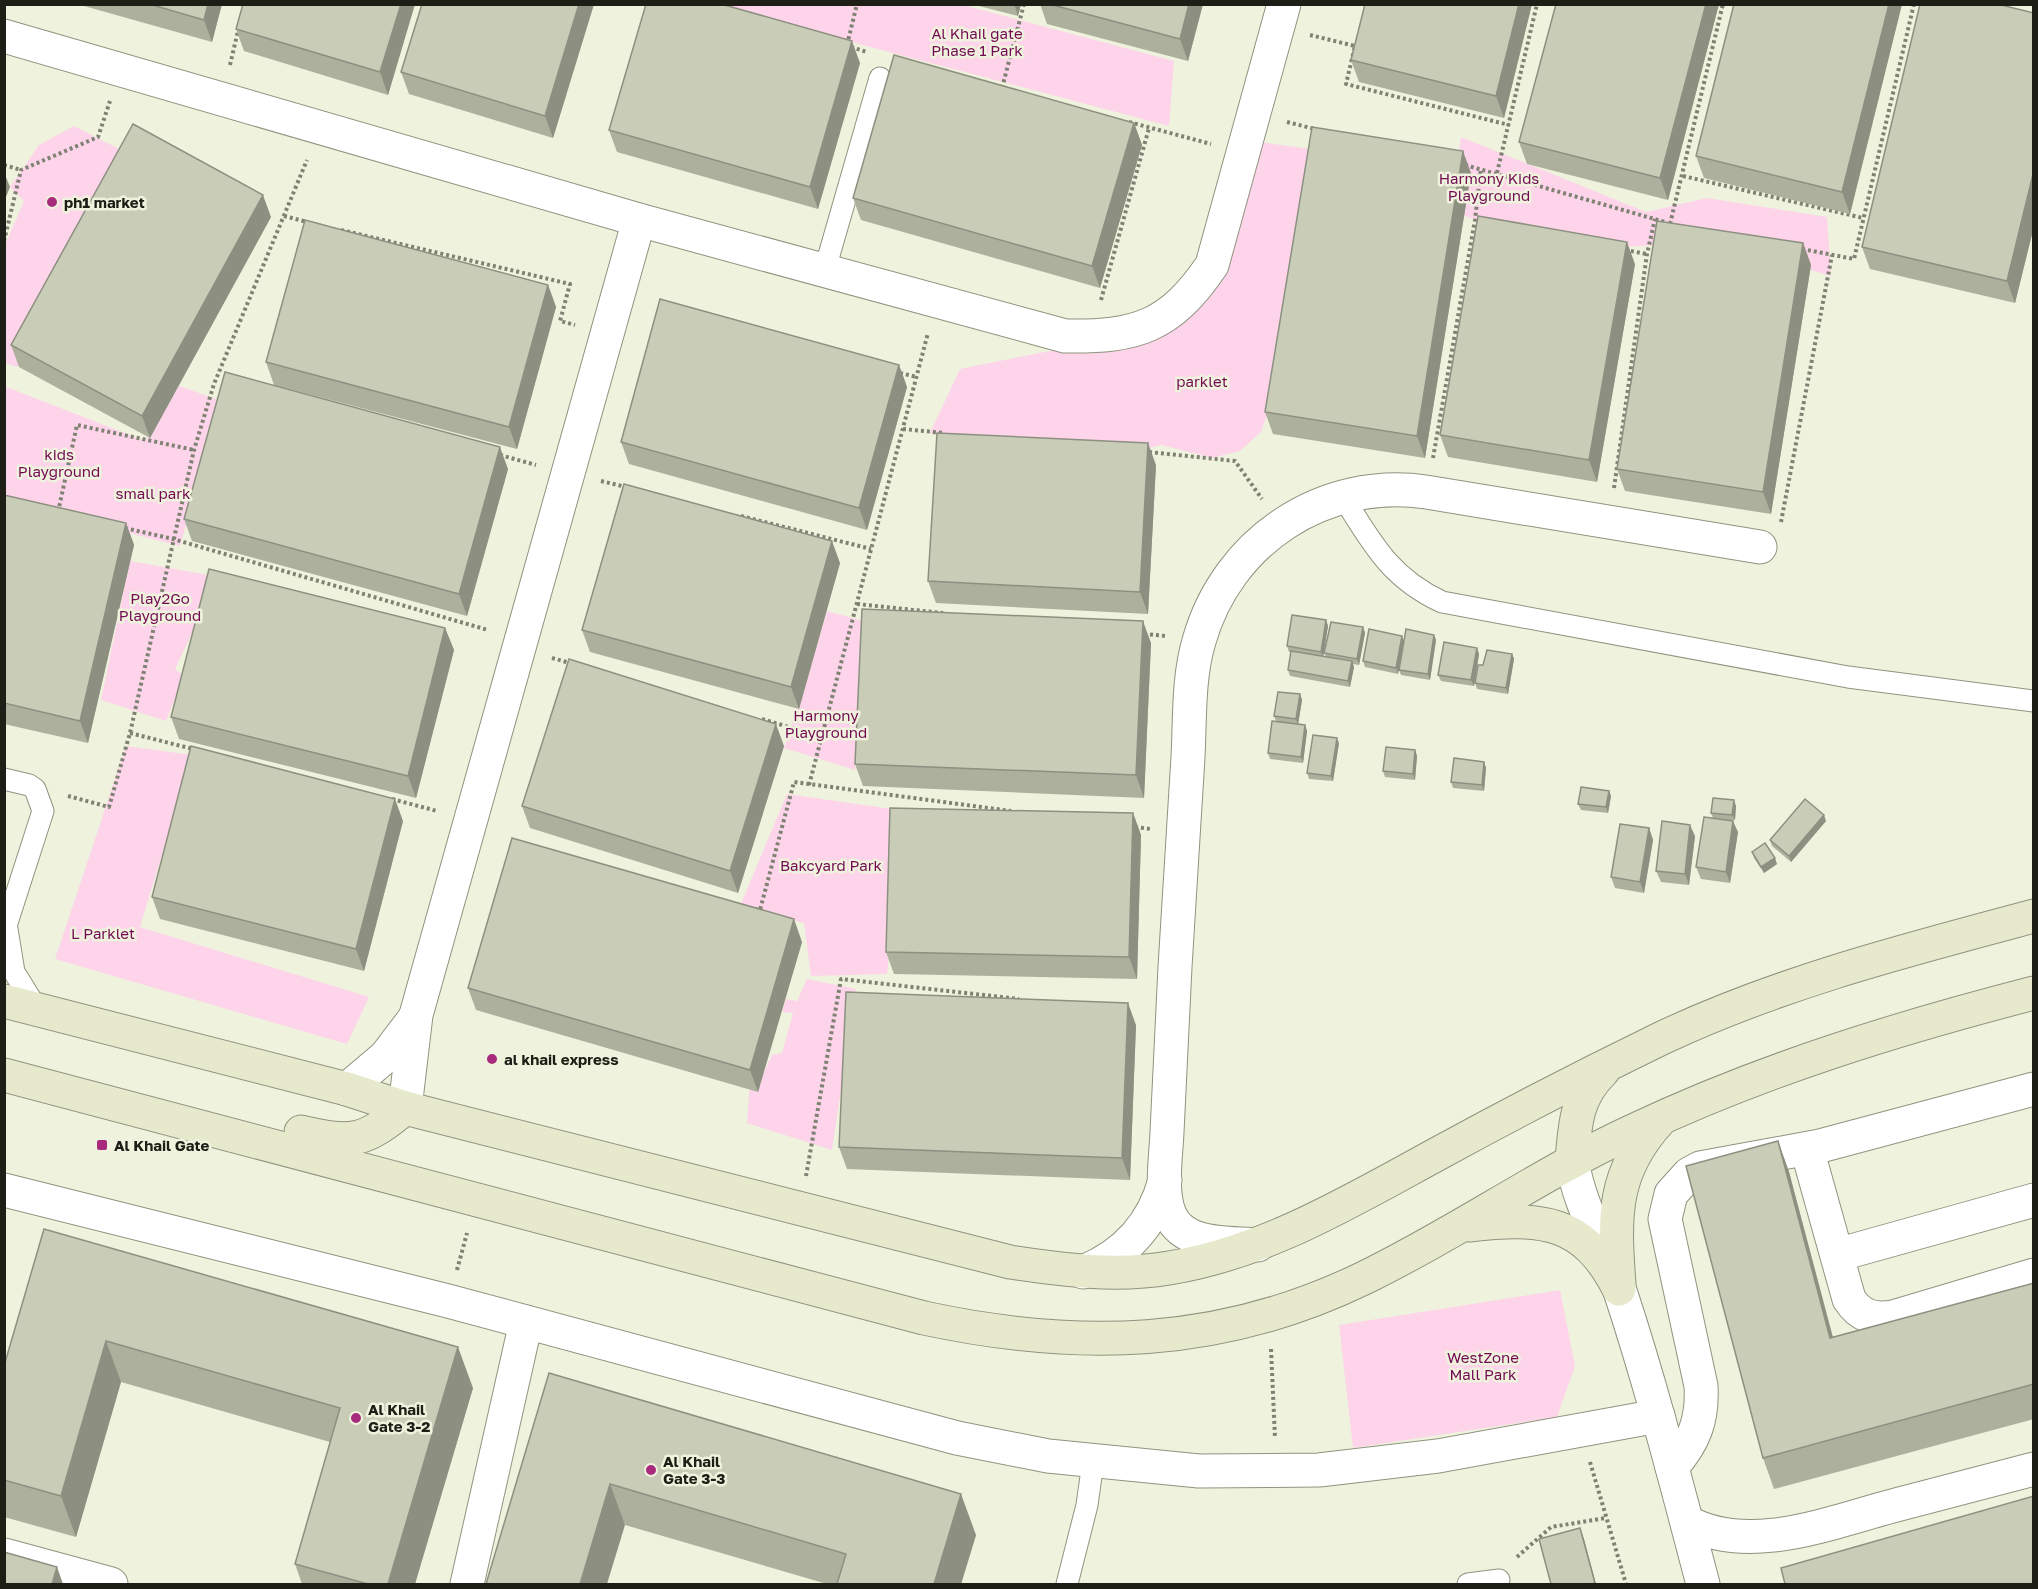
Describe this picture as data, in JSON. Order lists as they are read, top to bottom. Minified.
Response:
{"parks":["Al Khail gate Phase 1 Park","Harmony Kids Playground","parklet","kids Playground","small park","Play2Go Playground","Harmony Playground","Bakcyard Park","L Parklet","WestZone Mall Park"],"places":{"other":["ph1 market","al khail express","Al Khail Gate 3-2","Al Khail Gate 3-3"],"transit":["Al Khail Gate"]}}
